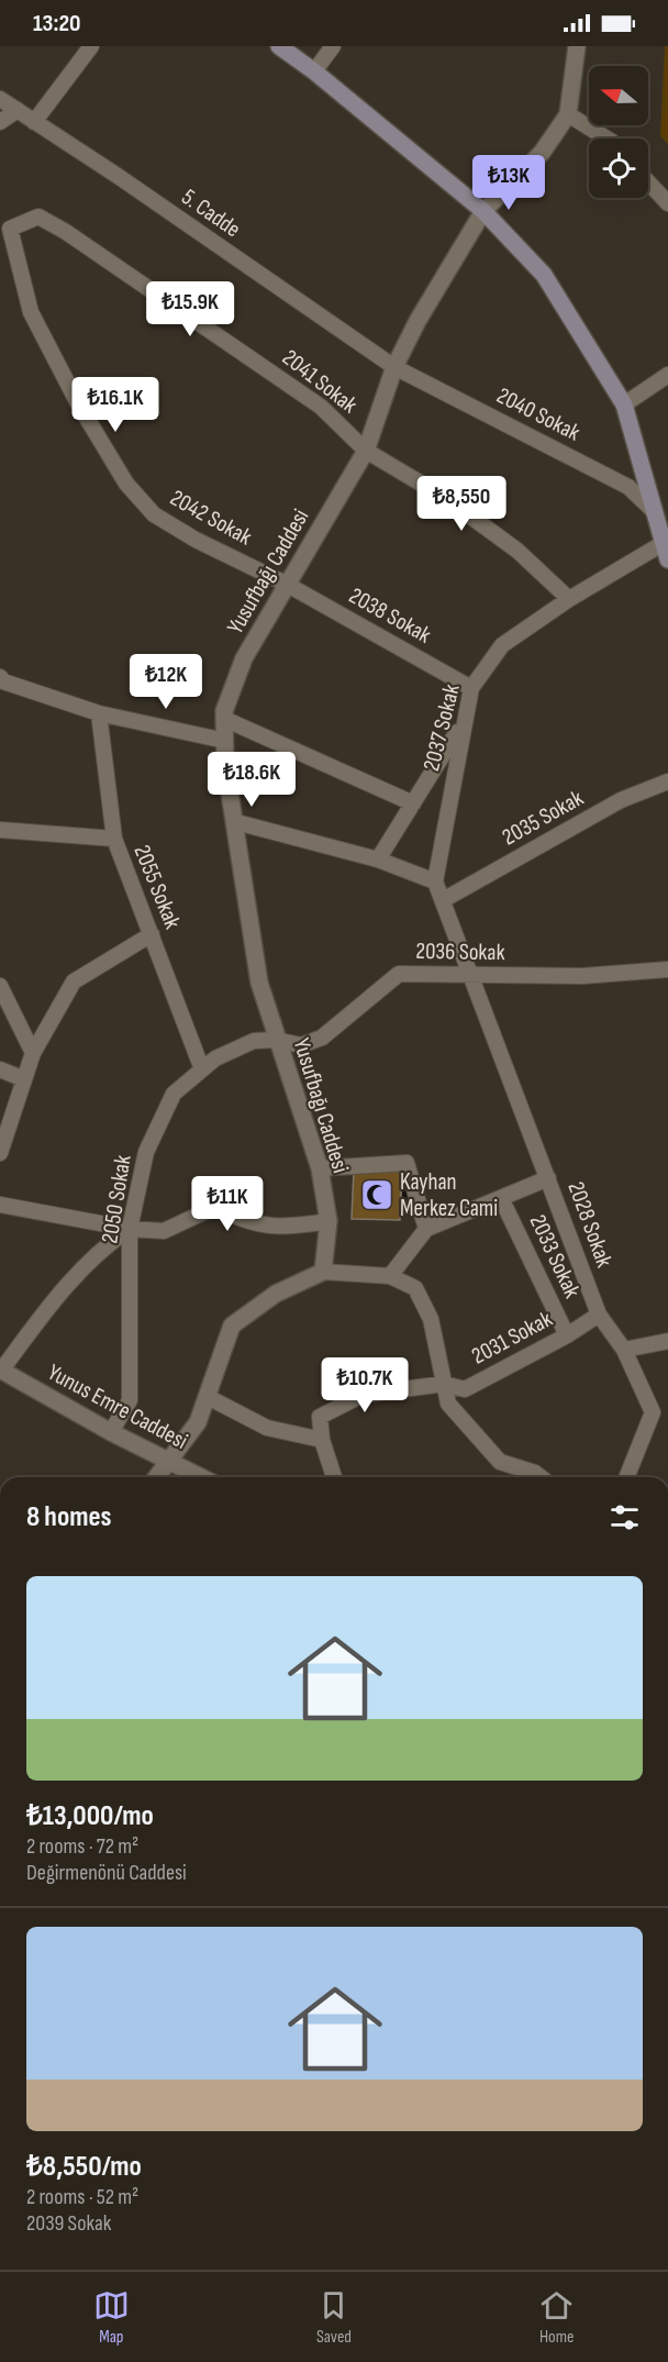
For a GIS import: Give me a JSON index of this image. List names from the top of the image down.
{
  "streets": {
    "street": [
      "5. Cadde",
      "2041 Sokak",
      "2040 Sokak",
      "2042 Sokak",
      "Yusufbağı Caddesi",
      "2038 Sokak",
      "2037 Sokak",
      "2035 Sokak",
      "2055 Sokak",
      "2036 Sokak",
      "2050 Sokak",
      "2028 Sokak",
      "2033 Sokak",
      "2031 Sokak",
      "Yunus Emre Caddesi"
    ]
  },
  "crossings": [
    ["5. Cadde", "2040 Sokak"],
    ["5. Cadde", "Yusufbağı Caddesi"],
    ["2041 Sokak", "2042 Sokak"],
    ["2041 Sokak", "Yusufbağı Caddesi"],
    ["2040 Sokak", "Yusufbağı Caddesi"],
    ["2042 Sokak", "Yusufbağı Caddesi"],
    ["2042 Sokak", "2038 Sokak"],
    ["Yusufbağı Caddesi", "2038 Sokak"],
    ["Yusufbağı Caddesi", "2036 Sokak"],
    ["Yusufbağı Caddesi", "2050 Sokak"],
    ["2038 Sokak", "2037 Sokak"],
    ["2055 Sokak", "2050 Sokak"],
    ["2036 Sokak", "2050 Sokak"],
    ["2036 Sokak", "2028 Sokak"],
    ["2050 Sokak", "Yunus Emre Caddesi"],
    ["2028 Sokak", "2031 Sokak"],
    ["2033 Sokak", "2031 Sokak"]
  ],
  "places": {
    "mosque": ["Kayhan Merkez Cami"]
  },
  "north": "left",
  "page": {
    "status": "13:20",
    "price": [
      "₺13K",
      "₺15.9K",
      "₺16.1K",
      "₺8,550",
      "₺12K",
      "₺18.6K",
      "₺11K",
      "₺10.7K"
    ],
    "heading": "8 homes",
    "list": [
      {
        "name": "₺13,000/mo",
        "note": "2 rooms · 72 m² · Değirmenönü Caddesi"
      },
      {
        "name": "₺8,550/mo",
        "note": "2 rooms · 52 m² · 2039 Sokak"
      }
    ],
    "tabs": ["Map", "Saved", "Home"]
  }
}
